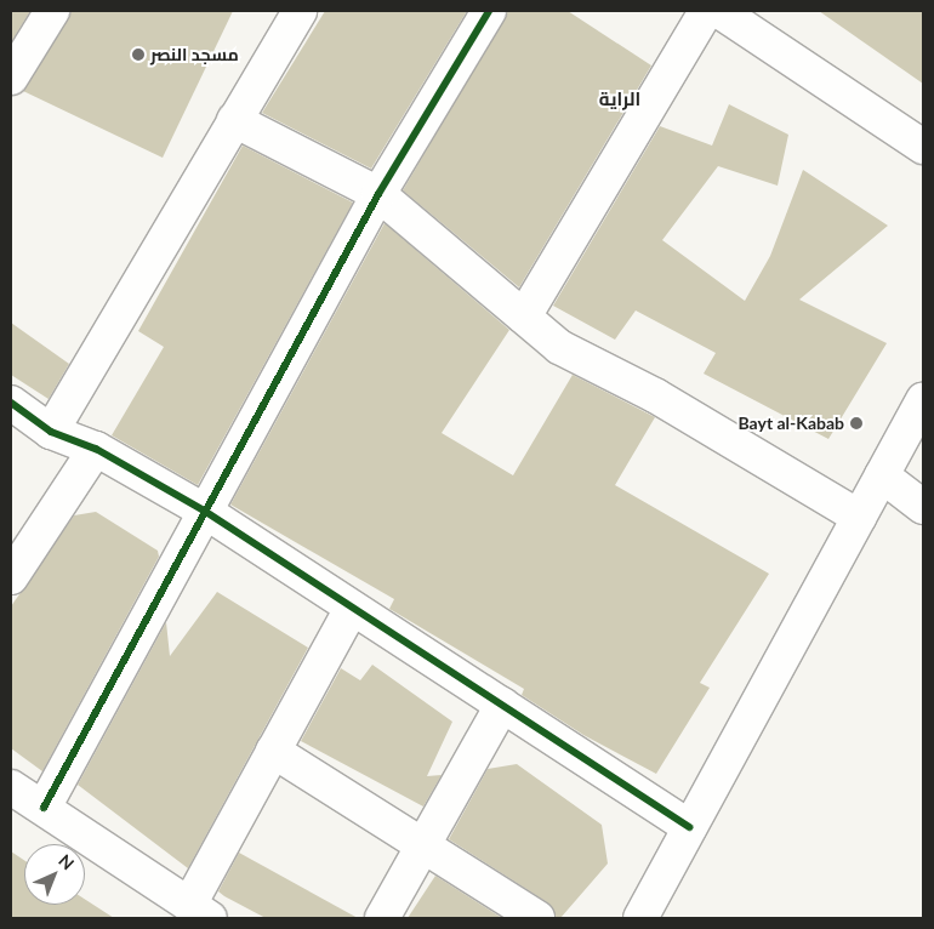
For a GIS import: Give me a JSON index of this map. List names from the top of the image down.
{
  "districts": ["الراية"],
  "places": ["مسجد النصر", "Bayt al-Kabab"],
  "north": "top right"
}
